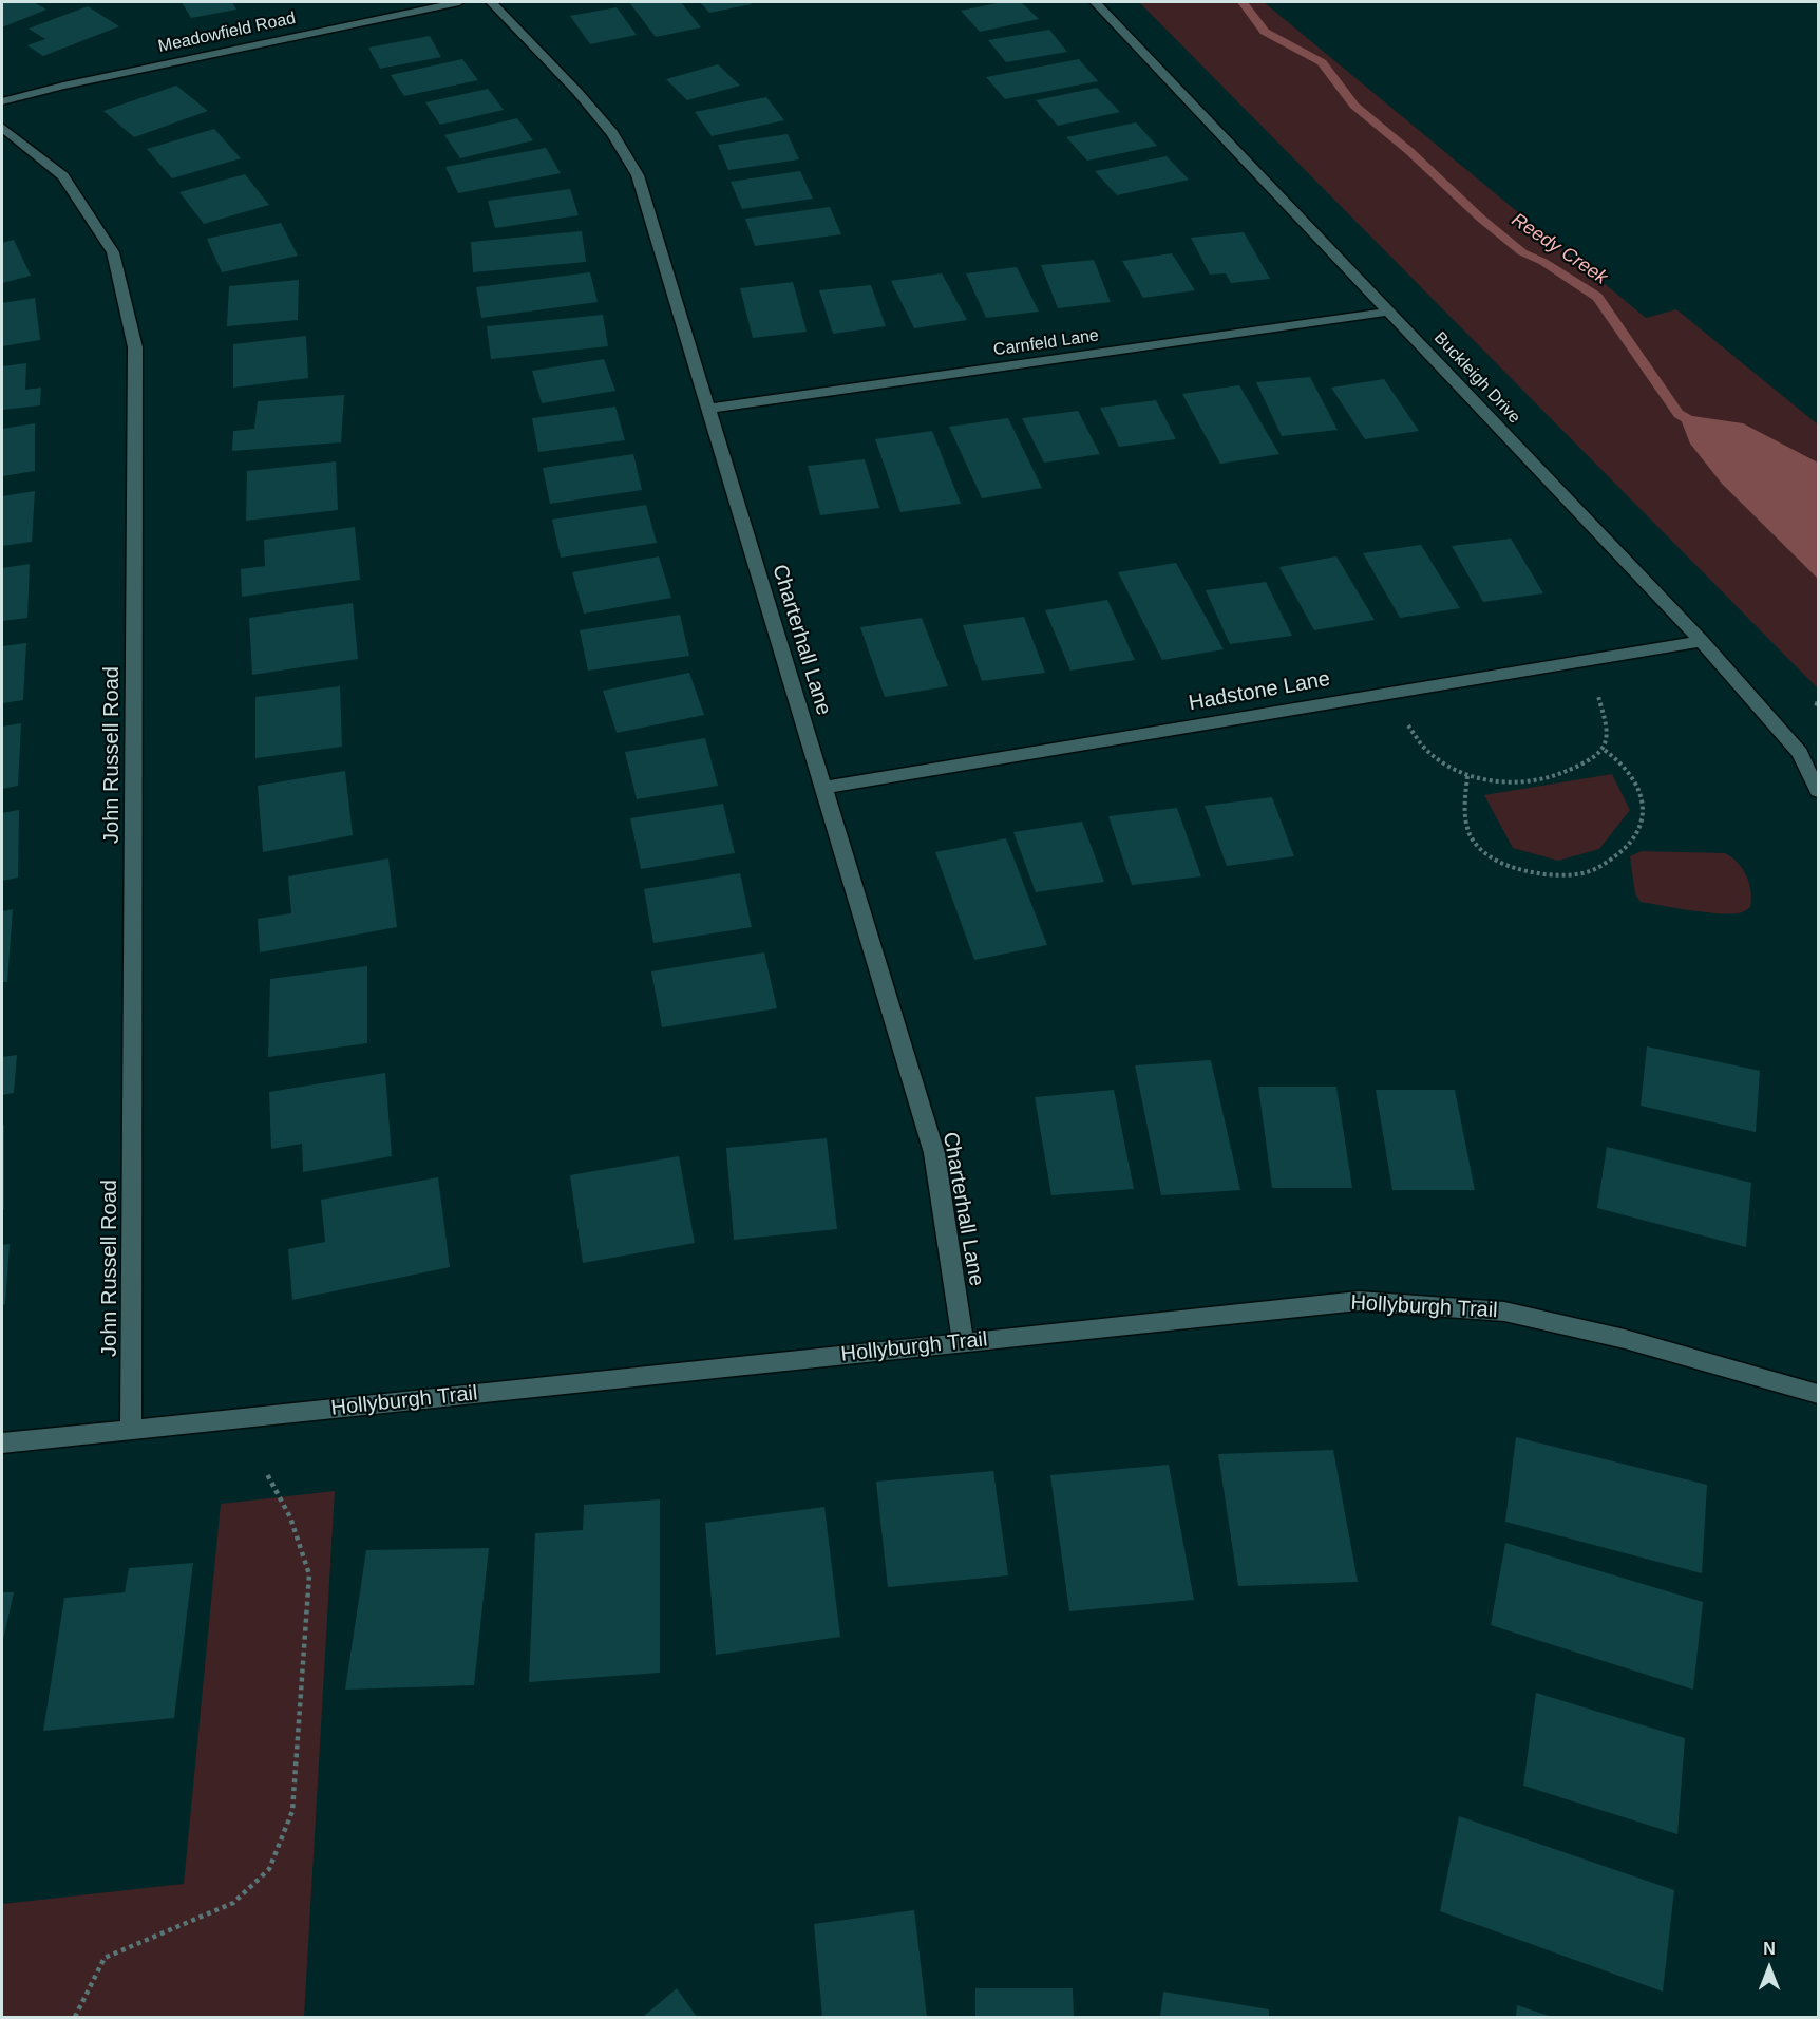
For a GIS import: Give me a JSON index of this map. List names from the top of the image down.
{
  "streets": {
    "street": [
      "Meadowfield Road",
      "Carnfeld Lane",
      "Buckleigh Drive",
      "Charterhall Lane",
      "Hadstone Lane",
      "John Russell Road",
      "Hollyburgh Trail"
    ]
  },
  "crossings": [
    ["Carnfeld Lane", "Buckleigh Drive"],
    ["Carnfeld Lane", "Charterhall Lane"],
    ["Buckleigh Drive", "Hadstone Lane"],
    ["Charterhall Lane", "Hadstone Lane"],
    ["Charterhall Lane", "Hollyburgh Trail"],
    ["John Russell Road", "Hollyburgh Trail"]
  ],
  "water": ["Reedy Creek"],
  "north": "top"
}
